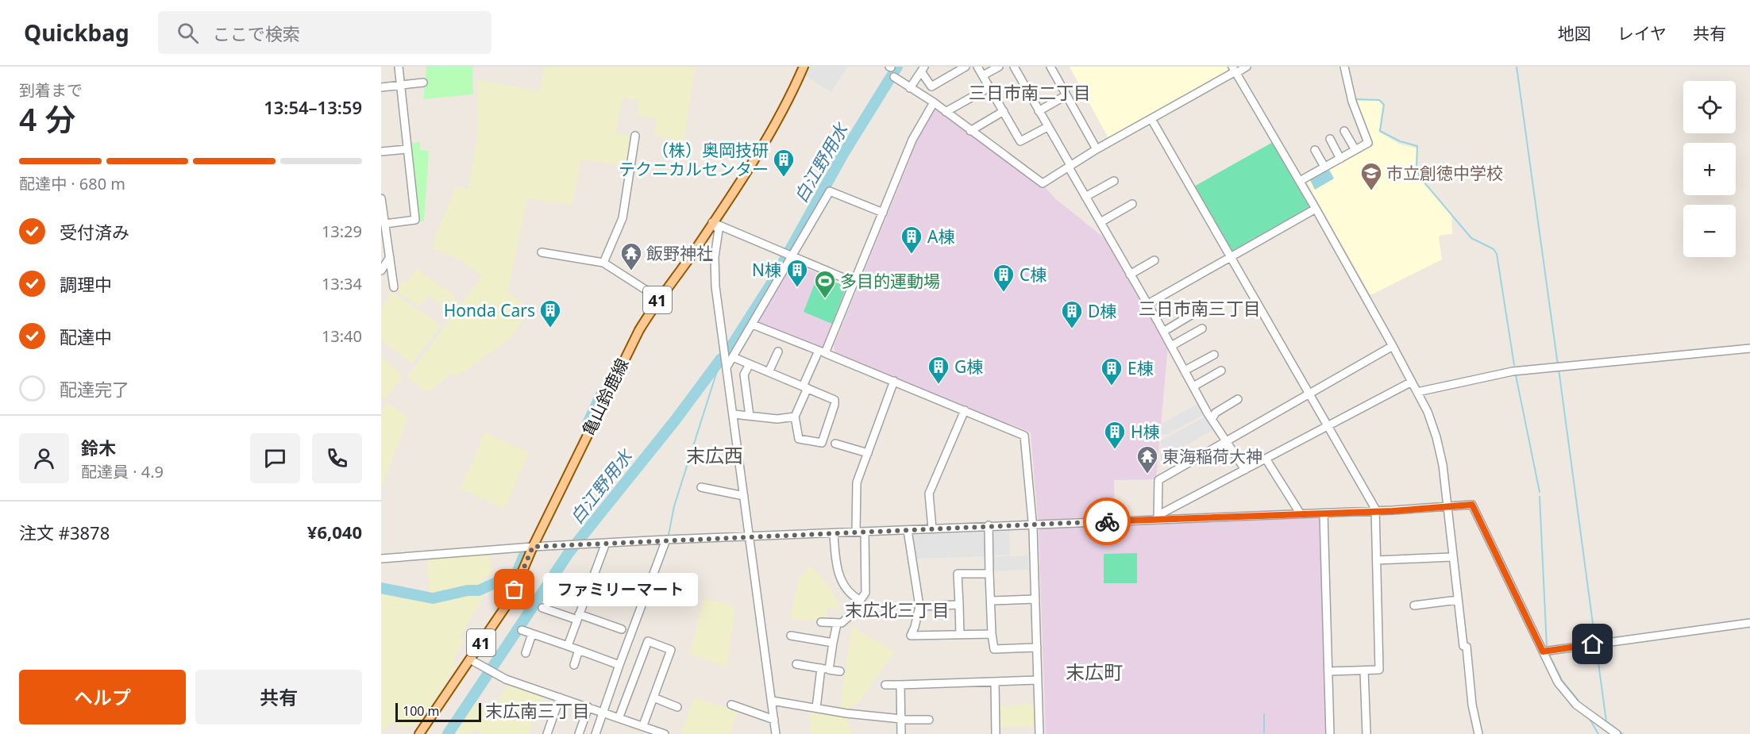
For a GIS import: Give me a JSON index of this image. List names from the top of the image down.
{
  "streets": {
    "main road": ["41", "亀山鈴鹿線"]
  },
  "districts": [
    "三日市南二丁目",
    "三日市南三丁目",
    "末広西",
    "末広北三丁目",
    "末広町",
    "末広南三丁目"
  ],
  "water": ["白江野用水"],
  "places": {
    "building": [
      "（株）奥岡技研 テクニカルセンター",
      "A棟",
      "N棟",
      "C棟",
      "Honda Cars",
      "D棟",
      "G棟",
      "E棟",
      "H棟"
    ],
    "school or university": ["市立創徳中学校"],
    "temple": ["飯野神社", "東海稲荷大神"],
    "sports": ["多目的運動場"],
    "other": ["ファミリーマート"]
  },
  "scale_bar": "100 m",
  "page": {
    "header": "Quickbag",
    "search": "ここで検索",
    "nav": ["地図", "レイヤ", "共有"],
    "heading": ["4 分", "到着まで", "13:54–13:59"],
    "panel": [
      "鈴木",
      "配達員 · 4.9",
      "注文 #3878",
      "¥6,040"
    ],
    "map_buttons": ["+", "−"],
    "bar": "配達中 · 680 m",
    "list": [
      ["受付済み", "13:29"],
      ["調理中", "13:34"],
      ["配達中", "13:40"],
      "配達完了"
    ],
    "bubble": "ファミリーマート",
    "buttons": ["ヘルプ", "共有"],
    "scale": "100 m"
  }
}
